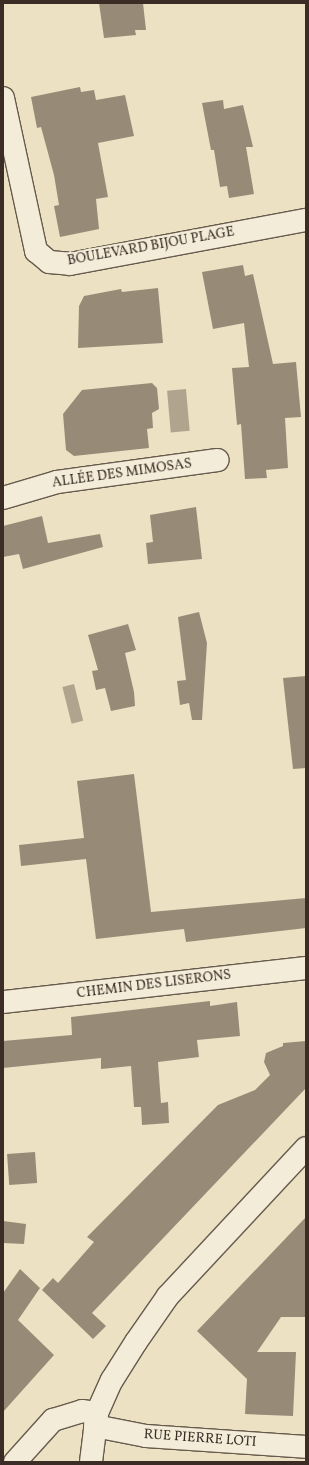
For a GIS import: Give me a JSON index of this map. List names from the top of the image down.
{
  "streets": {
    "street": [
      "BOULEVARD BIJOU PLAGE",
      "ALLÉE DES MIMOSAS",
      "CHEMIN DES LISERONS",
      "RUE PIERRE LOTI"
    ]
  }
}
